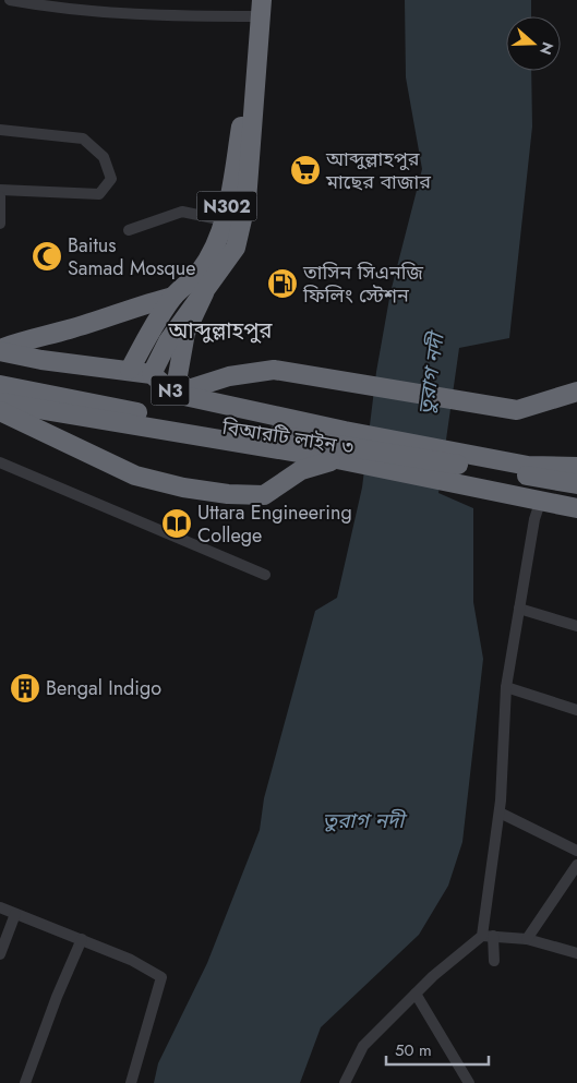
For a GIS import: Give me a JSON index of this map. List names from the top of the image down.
{
  "streets": {
    "highway": ["N302", "N3", "বিআরটি লাইন ৩"]
  },
  "crossings": [
    ["N302", "N3"],
    ["N3", "বিআরটি লাইন ৩"]
  ],
  "districts": ["আব্দুল্লাহপুর"],
  "water": ["তুরাগ নদী"],
  "places": {
    "supermarket": ["আব্দুল্লাহপুর মাছের বাজার"],
    "mosque": ["Baitus Samad Mosque"],
    "fuel station": ["তাসিন সিএনজি ফিলিং স্টেশন"],
    "library": ["Uttara Engineering College"],
    "building": ["Bengal Indigo"]
  },
  "scale_bar": "50 m",
  "north": "right"
}
